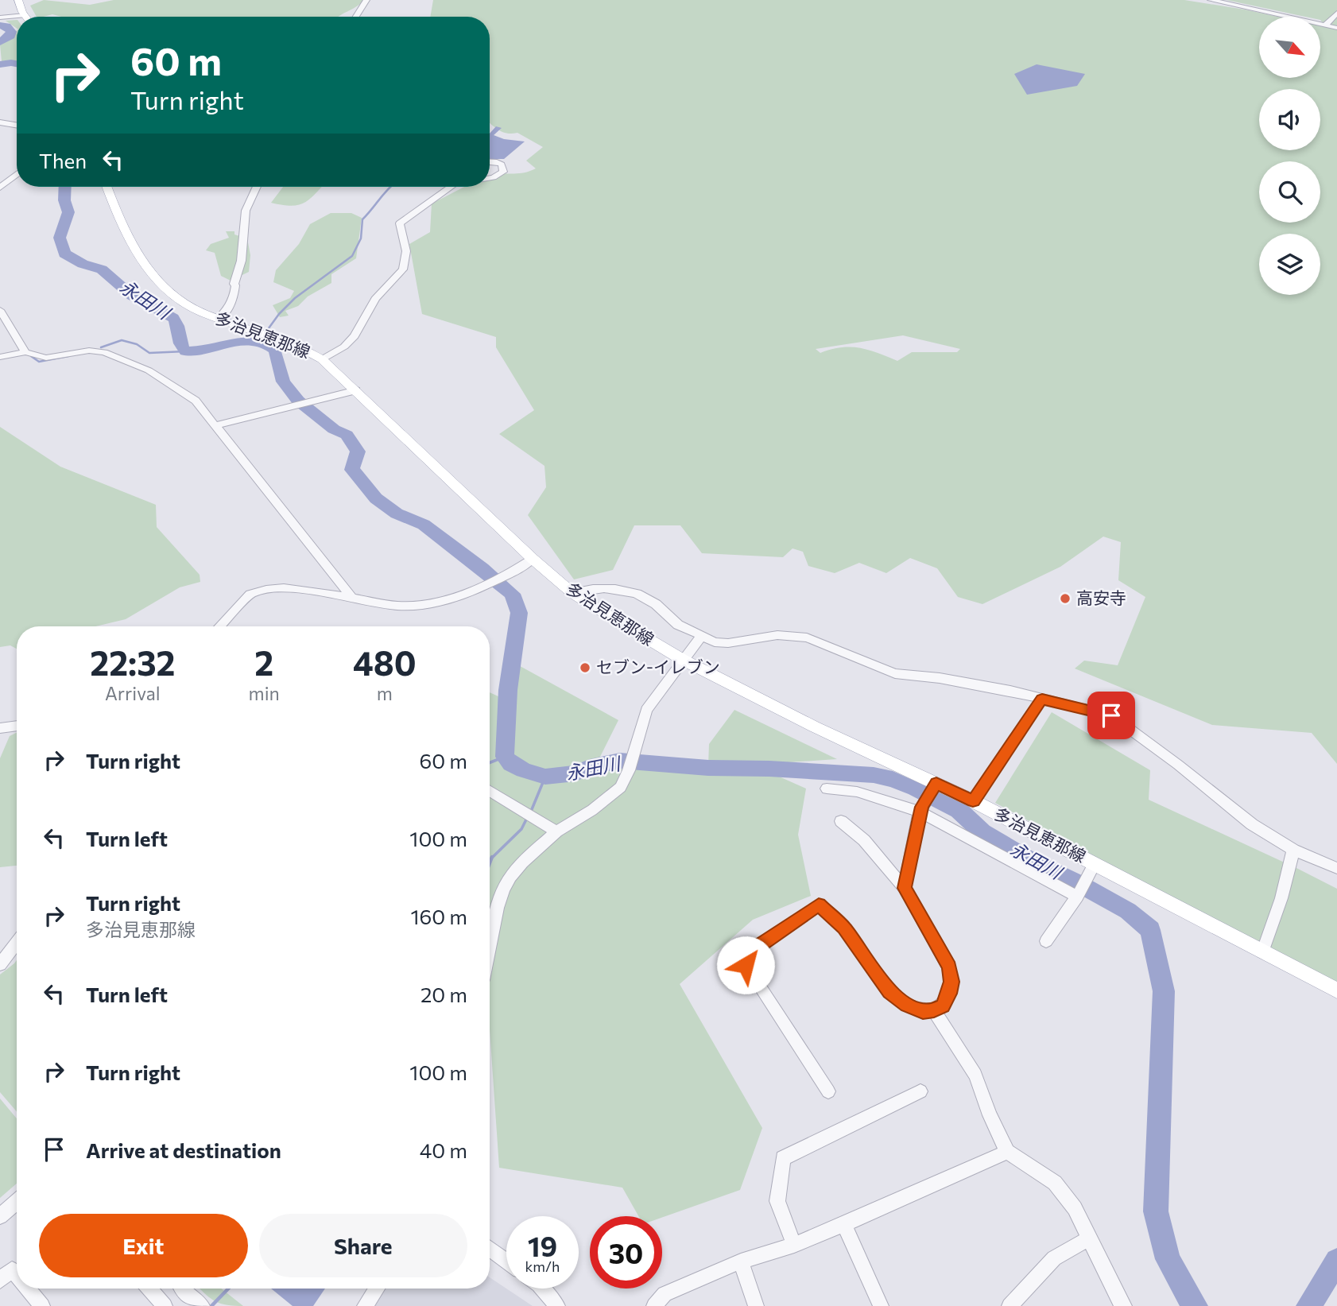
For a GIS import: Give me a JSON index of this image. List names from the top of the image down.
{
  "streets": {
    "main road": ["多治見恵那線"]
  },
  "water": ["永田川"],
  "places": ["高安寺", "セブン-イレブン"],
  "north": "bottom right",
  "page": {
    "turn": ["60 m", "Turn right"],
    "then": "Then",
    "eta": [
      "22:32",
      "Arrival",
      "2",
      "min",
      "480",
      "m"
    ],
    "list": [
      {
        "name": "Turn right",
        "value": "60 m"
      },
      {
        "name": "Turn left",
        "value": "100 m"
      },
      {
        "name": "Turn right",
        "note": "多治見恵那線",
        "value": "160 m"
      },
      {
        "name": "Turn left",
        "value": "20 m"
      },
      {
        "name": "Turn right",
        "value": "100 m"
      },
      {
        "name": "Arrive at destination",
        "value": "40 m"
      }
    ],
    "buttons": ["Exit", "Share"],
    "speed": "19 km/h",
    "limit": "30"
  }
}
